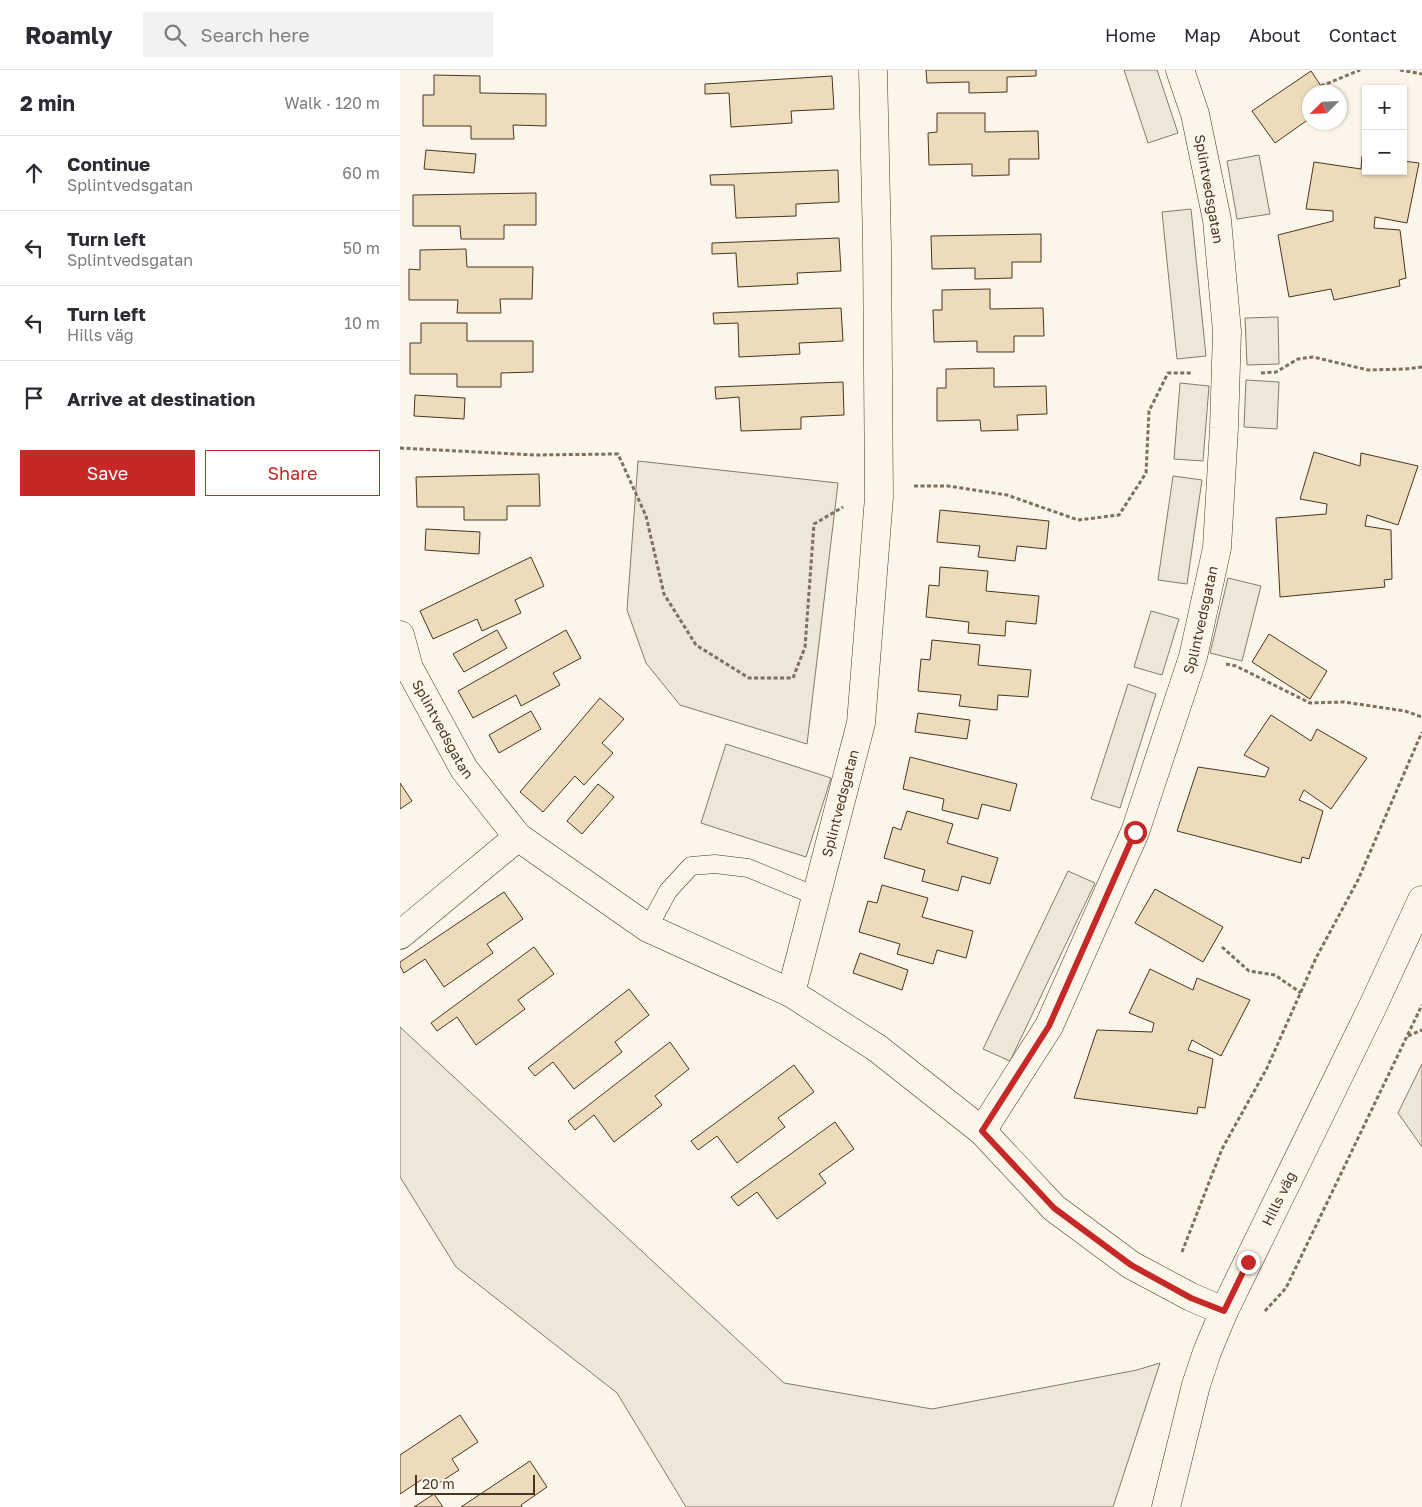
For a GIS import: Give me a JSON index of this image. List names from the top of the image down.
{
  "streets": {
    "street": ["Splintvedsgatan", "Hills väg"]
  },
  "crossings": [
    ["Splintvedsgatan", "Hills väg"]
  ],
  "scale_bar": "20 m",
  "north": "bottom left",
  "page": {
    "header": "Roamly",
    "search": "Search here",
    "nav": [
      "Home",
      "Map",
      "About",
      "Contact"
    ],
    "heading": ["2 min", "Walk · 120 m"],
    "map_buttons": ["+", "−"],
    "list": [
      ["Continue", "Splintvedsgatan", "60 m"],
      ["Turn left", "Splintvedsgatan", "50 m"],
      ["Turn left", "Hills väg", "10 m"],
      "Arrive at destination"
    ],
    "buttons": ["Save", "Share"],
    "scale": "20 m"
  }
}
